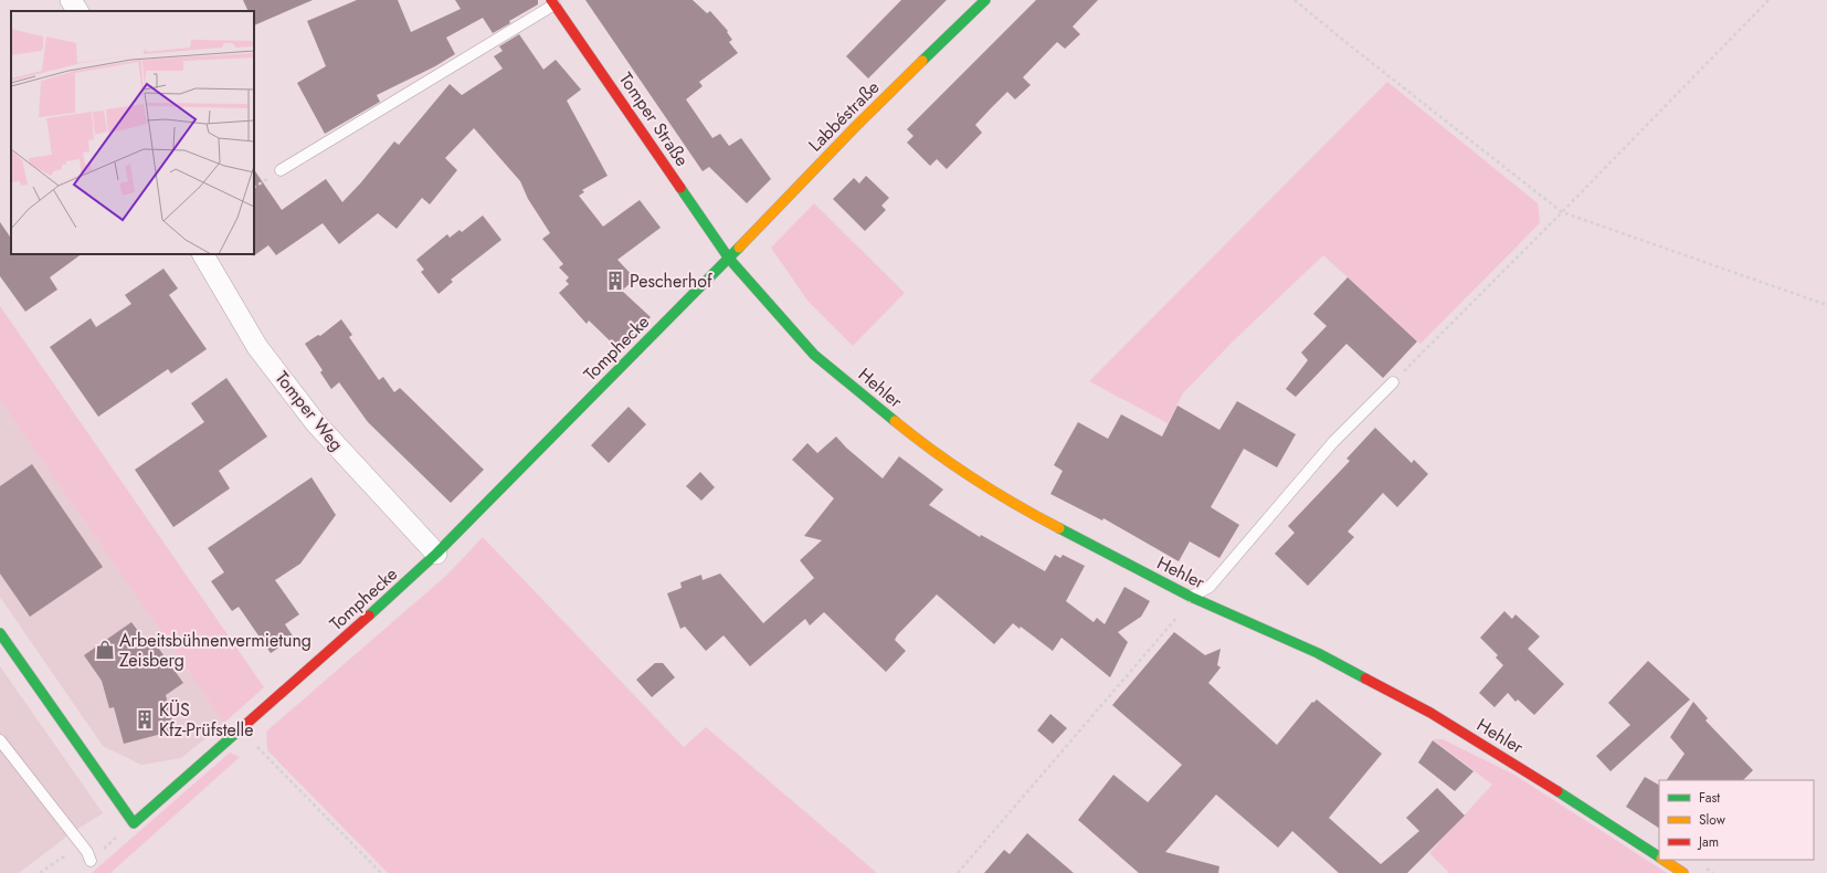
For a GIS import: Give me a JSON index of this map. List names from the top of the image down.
{
  "streets": {
    "main road": [
      "Labbéstraße",
      "Tomper Straße",
      "Tomphecke",
      "Hehler"
    ],
    "street": ["Tomper Weg"]
  },
  "crossings": [
    ["Labbéstraße", "Tomper Straße"],
    ["Labbéstraße", "Tomphecke"],
    ["Labbéstraße", "Hehler"],
    ["Tomper Straße", "Tomphecke"],
    ["Tomper Straße", "Hehler"],
    ["Tomphecke", "Hehler"],
    ["Tomphecke", "Tomper Weg"]
  ],
  "places": {
    "building": ["Pescherhof", "KÜS Kfz-Prüfstelle"],
    "shop": ["Arbeitsbühnenvermietung Zeisberg"]
  },
  "legend": ["Fast", "Slow", "Jam"]
}
